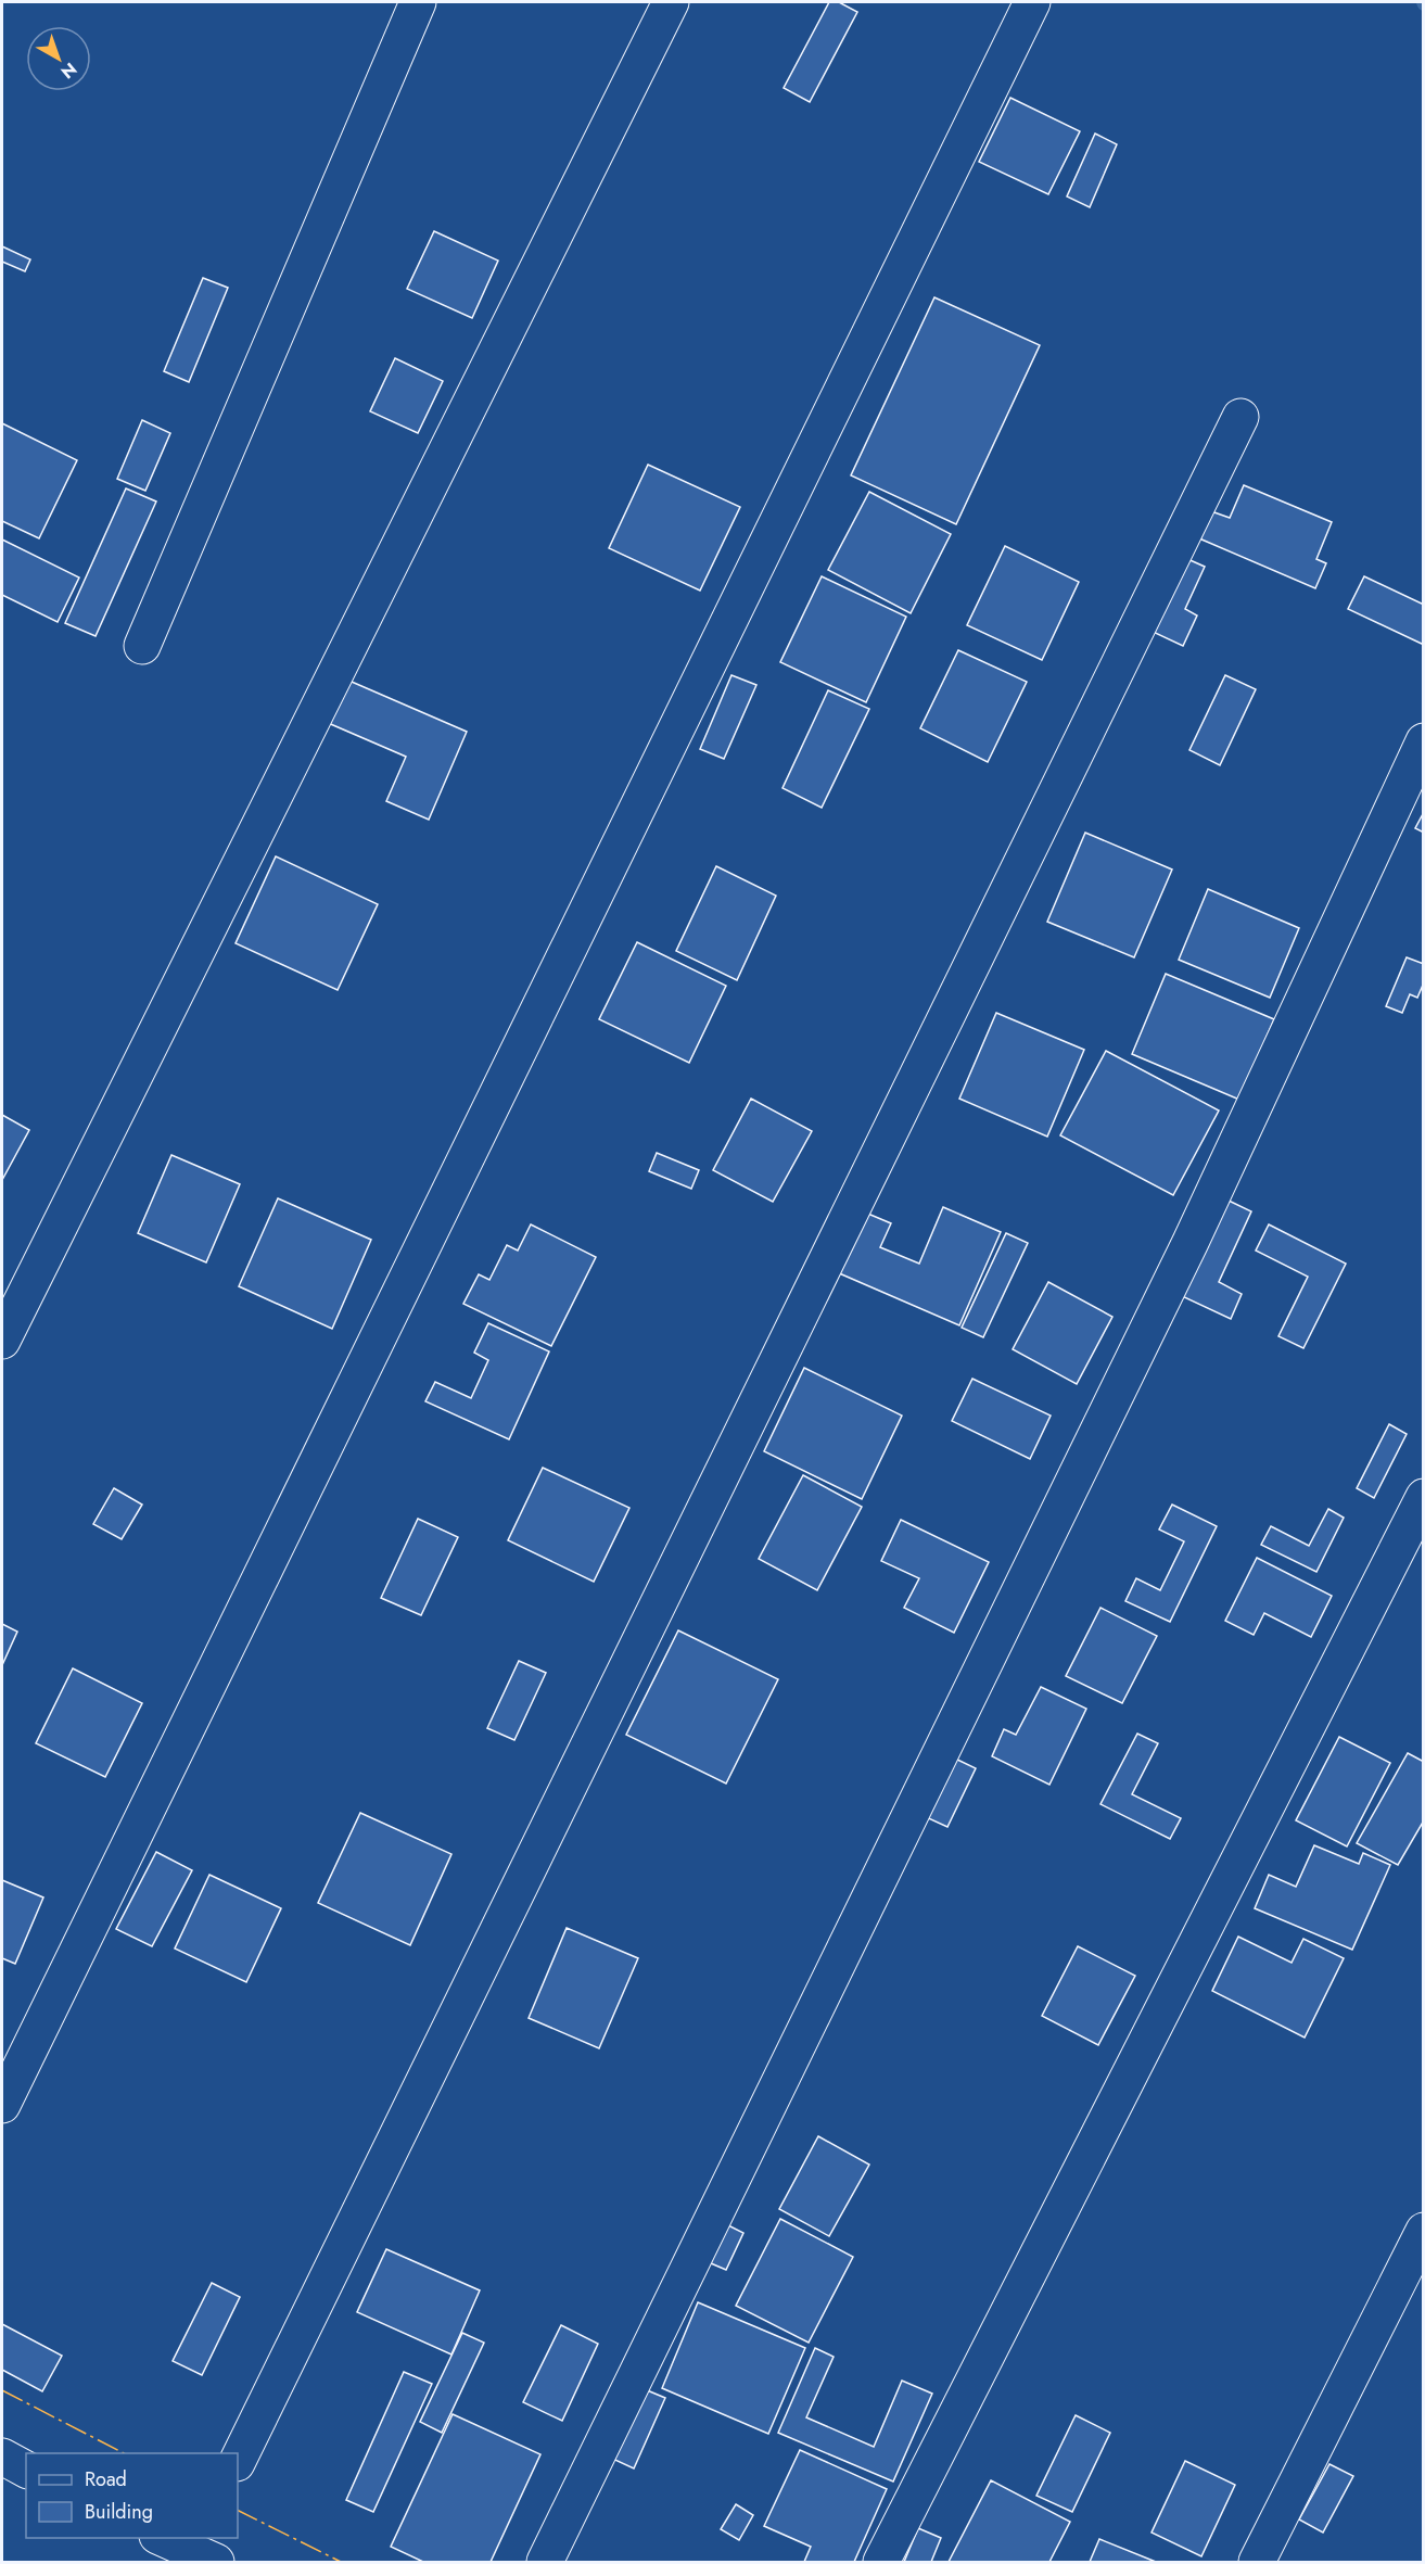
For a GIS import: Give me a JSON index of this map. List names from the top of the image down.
{
  "legend": ["Road", "Building"],
  "north": "bottom right"
}
